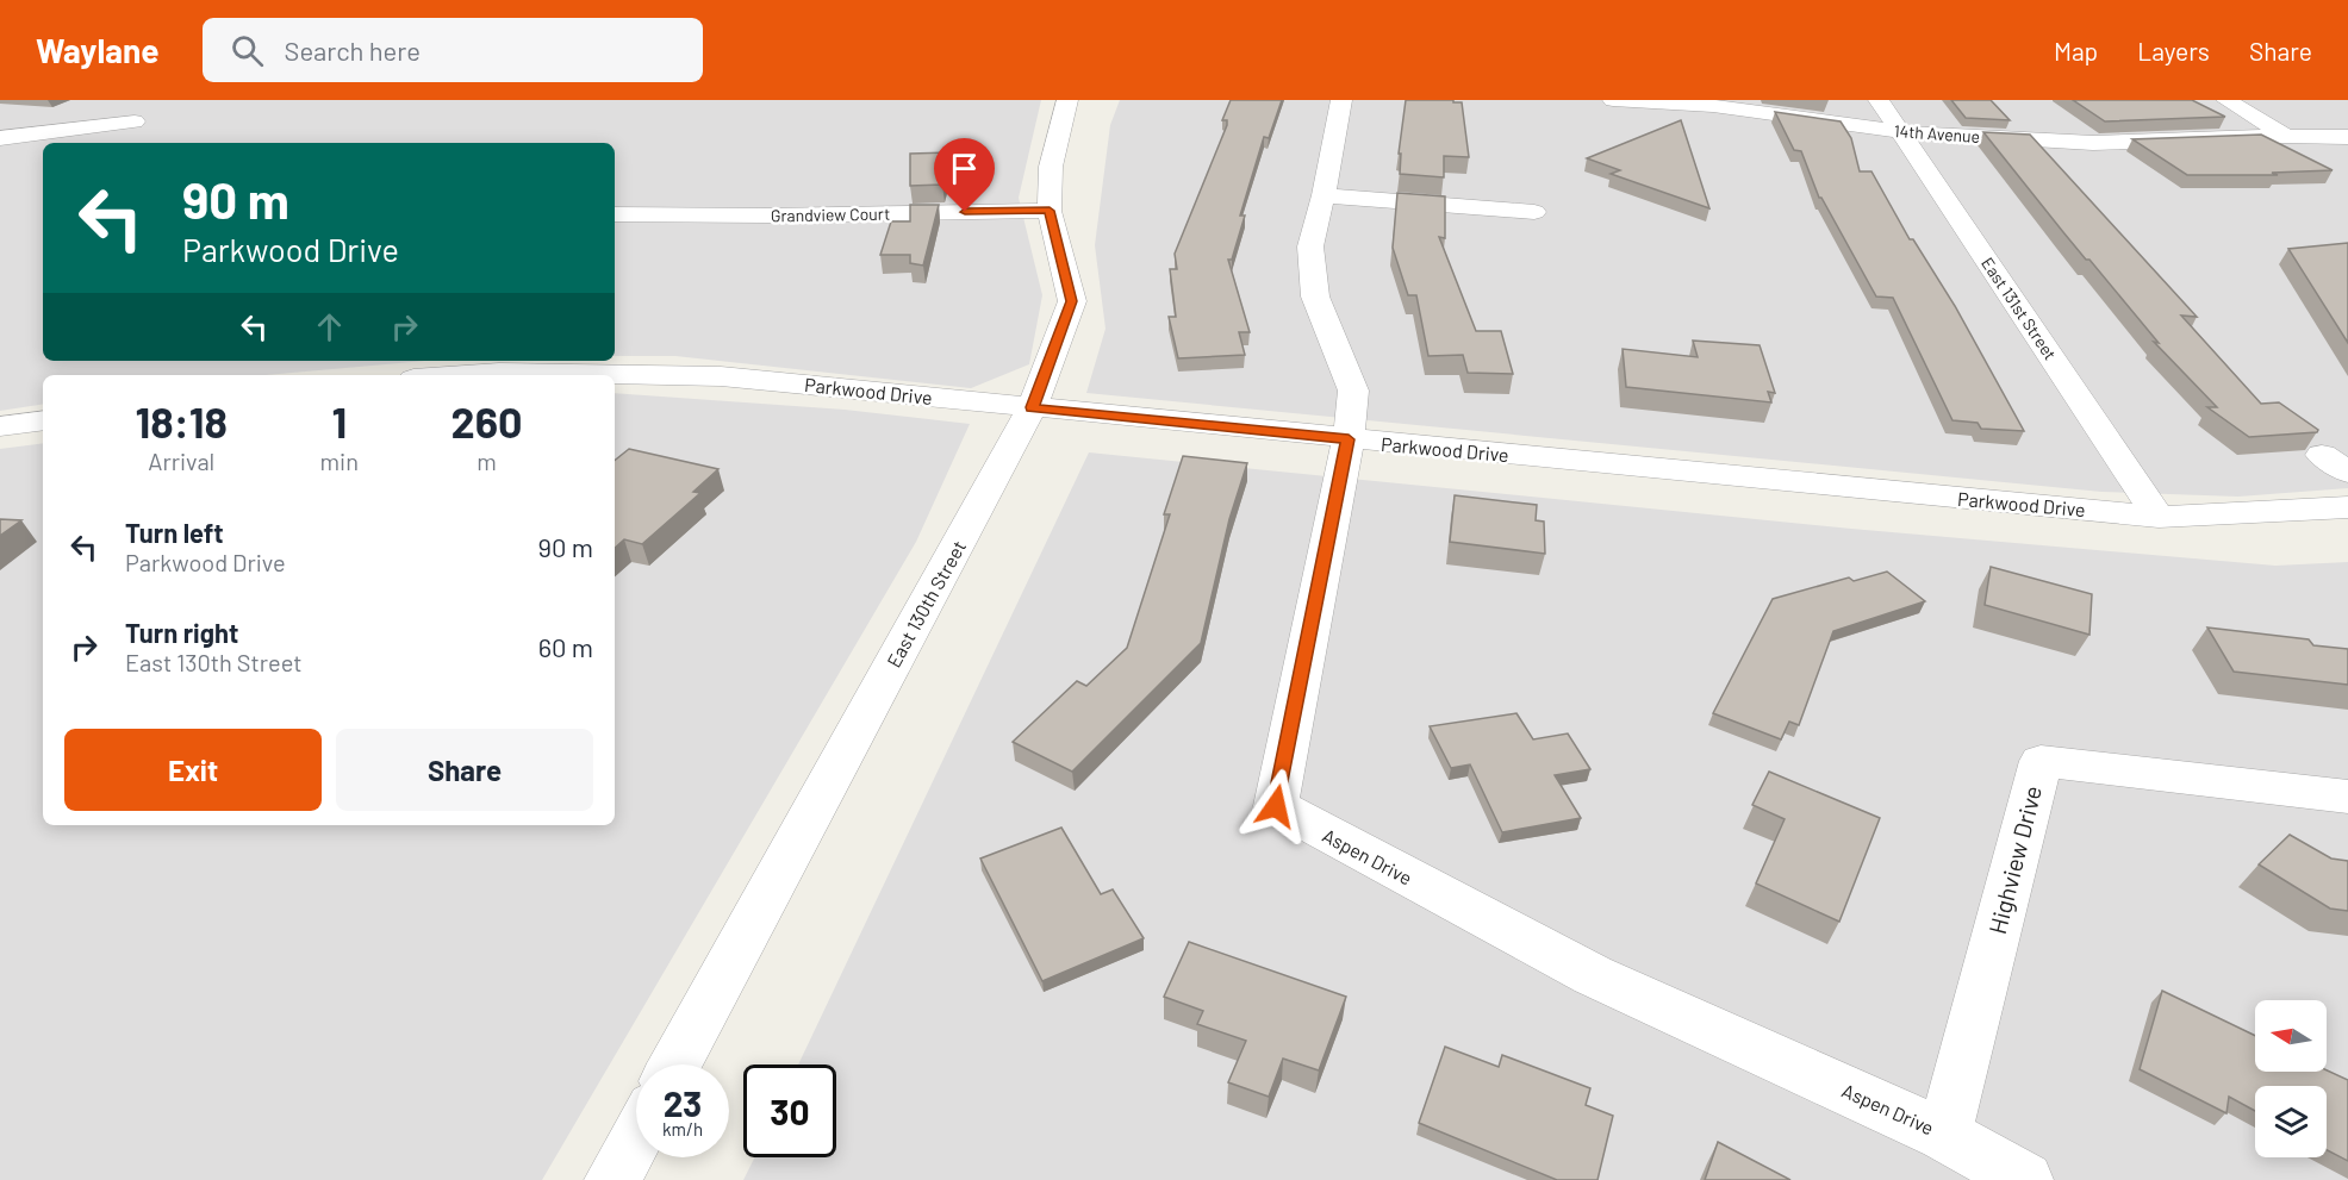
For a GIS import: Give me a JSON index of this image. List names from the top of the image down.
{
  "streets": {
    "street": [
      "14th Avenue",
      "Grandview Court",
      "East 131st Street",
      "Parkwood Drive",
      "East 130th Street",
      "Aspen Drive",
      "Highview Drive"
    ]
  },
  "crossings": [
    ["14th Avenue", "East 131st Street"],
    ["Grandview Court", "East 130th Street"],
    ["East 131st Street", "Parkwood Drive"],
    ["Parkwood Drive", "East 130th Street"],
    ["Parkwood Drive", "Aspen Drive"],
    ["Aspen Drive", "Highview Drive"]
  ],
  "north": "left",
  "page": {
    "header": "Waylane",
    "search": "Search here",
    "nav": ["Map", "Layers", "Share"],
    "turn": ["90 m", "Parkwood Drive"],
    "eta": [
      "18:18",
      "Arrival",
      "1",
      "min",
      "260",
      "m"
    ],
    "list": [
      {
        "name": "Turn left",
        "note": "Parkwood Drive",
        "value": "90 m"
      },
      {
        "name": "Turn right",
        "note": "East 130th Street",
        "value": "60 m"
      }
    ],
    "buttons": ["Exit", "Share"],
    "speed": "23 km/h",
    "limit": "30"
  }
}
